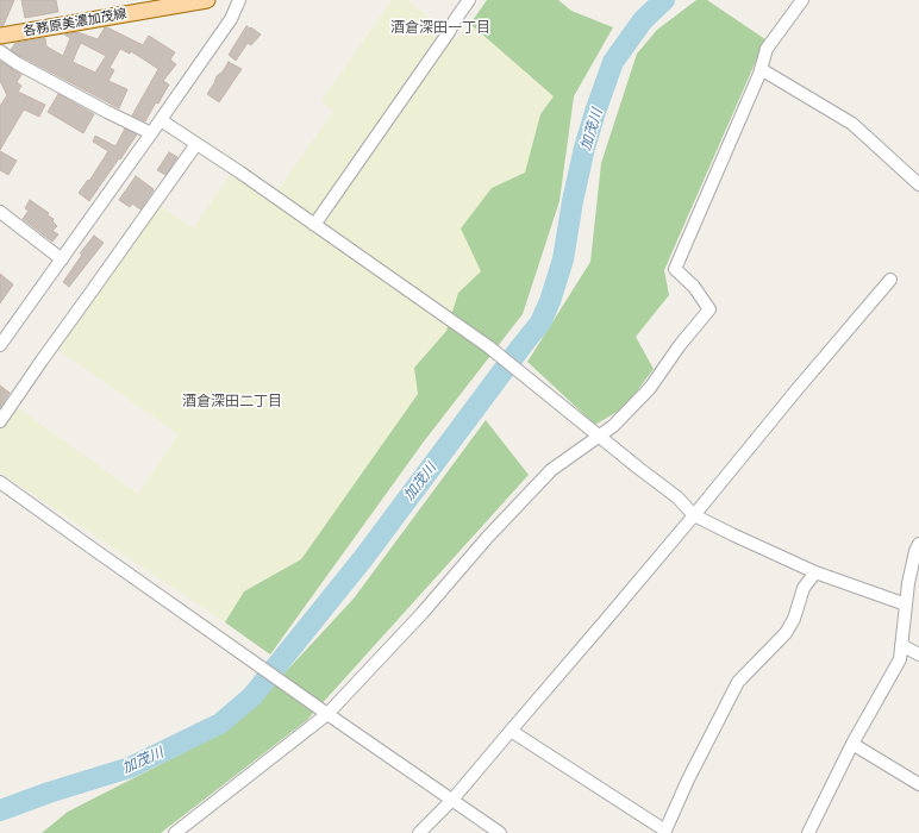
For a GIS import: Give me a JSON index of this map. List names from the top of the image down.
{
  "streets": {
    "main road": ["各務原美濃加茂線"]
  },
  "districts": ["酒倉深田一丁目", "酒倉深田二丁目"],
  "water": ["加茂川"]
}
